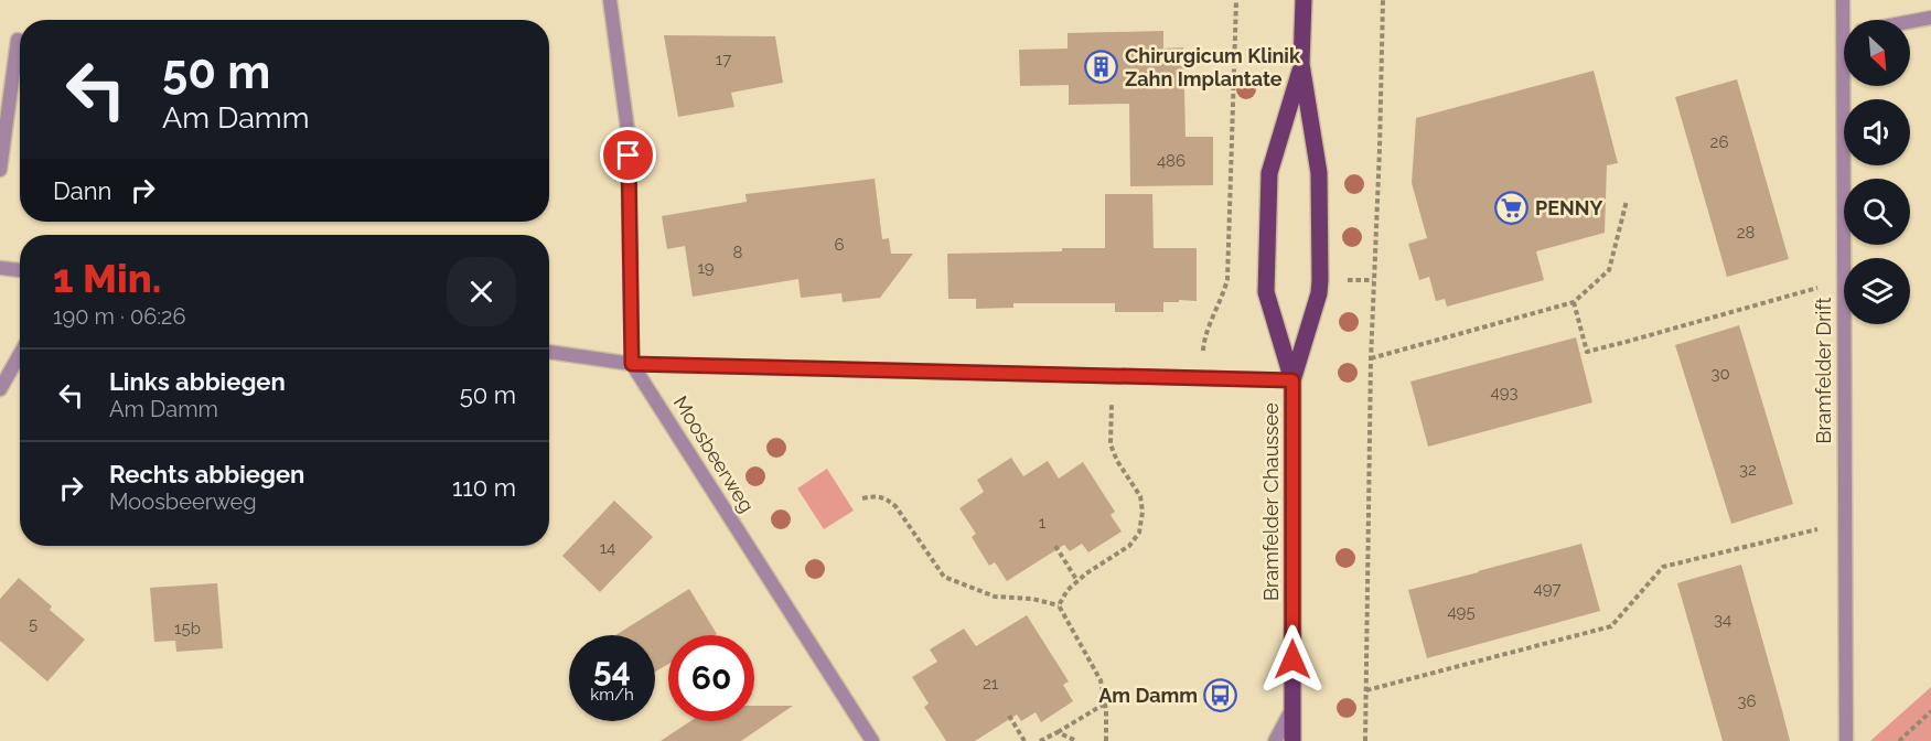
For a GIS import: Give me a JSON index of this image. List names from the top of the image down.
{
  "streets": {
    "main road": ["Bramfelder Chaussee"],
    "street": ["Bramfelder Drift", "Moosbeerweg"]
  },
  "places": {
    "building": ["Chirurgicum Klinik Zahn Implantate"],
    "supermarket": ["PENNY"],
    "bus stop": ["Am Damm"]
  },
  "house_numbers": [
    "17",
    "26",
    "486",
    "28",
    "6",
    "8",
    "19",
    "30",
    "493",
    "32",
    "1",
    "14",
    "497",
    "495",
    "34",
    "5",
    "15b",
    "21",
    "36"
  ],
  "north": "bottom right",
  "page": {
    "turn": ["50 m", "Am Damm"],
    "then": "Dann",
    "heading": ["1 Min.", "190 m · 06:26"],
    "list": [
      {
        "name": "Links abbiegen",
        "note": "Am Damm",
        "value": "50 m"
      },
      {
        "name": "Rechts abbiegen",
        "note": "Moosbeerweg",
        "value": "110 m"
      }
    ],
    "speed": "54 km/h",
    "limit": "60"
  }
}
